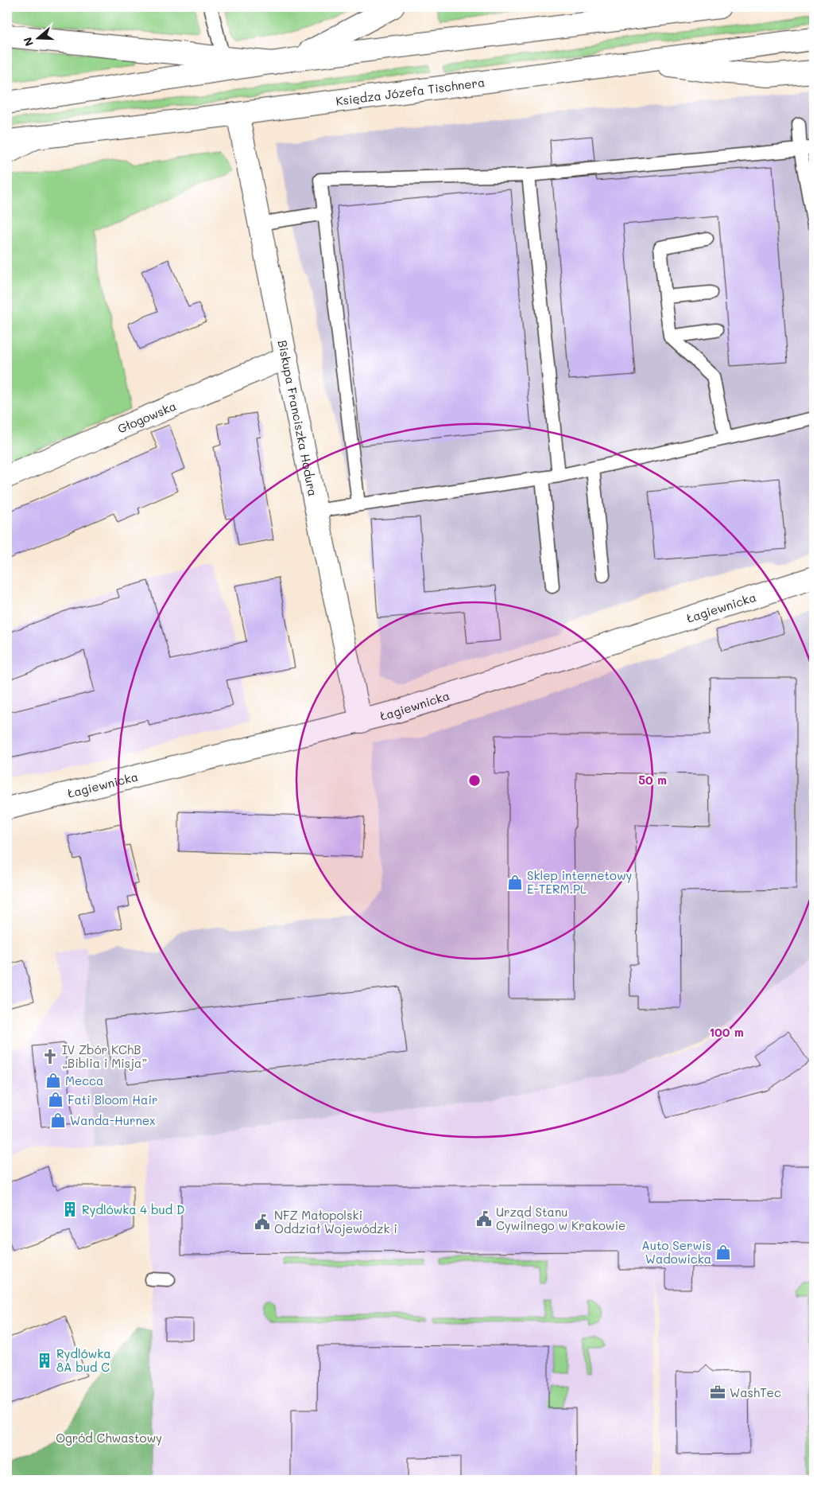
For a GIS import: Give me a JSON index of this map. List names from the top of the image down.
{
  "streets": {
    "main road": [
      "Księdza Józefa Tischnera",
      "Głogowska",
      "Biskupa Franciszka Hodura",
      "Łagiewnicka"
    ]
  },
  "crossings": [
    ["Księdza Józefa Tischnera", "Biskupa Franciszka Hodura"],
    ["Głogowska", "Biskupa Franciszka Hodura"],
    ["Biskupa Franciszka Hodura", "Łagiewnicka"]
  ],
  "parks": ["Ogród Chwastowy"],
  "places": {
    "shop": [
      "Sklep internetowy E-TERM.PL",
      "Mecca",
      "Fati Bloom Hair",
      "Wanda-Hurnex",
      "Auto Serwis Wadowicka"
    ],
    "church": ["IV Zbór KChB „Biblia i Misja”"],
    "building": ["Rydlówka 4 bud D", "Rydlówka 8A bud C"],
    "public building": ["Urząd Stanu Cywilnego w Krakowie", "NFZ Małopolski Oddział Wojewódzk i"],
    "office": ["WashTec"]
  },
  "north": "left",
  "rings": ["50 m", "100 m"]
}
